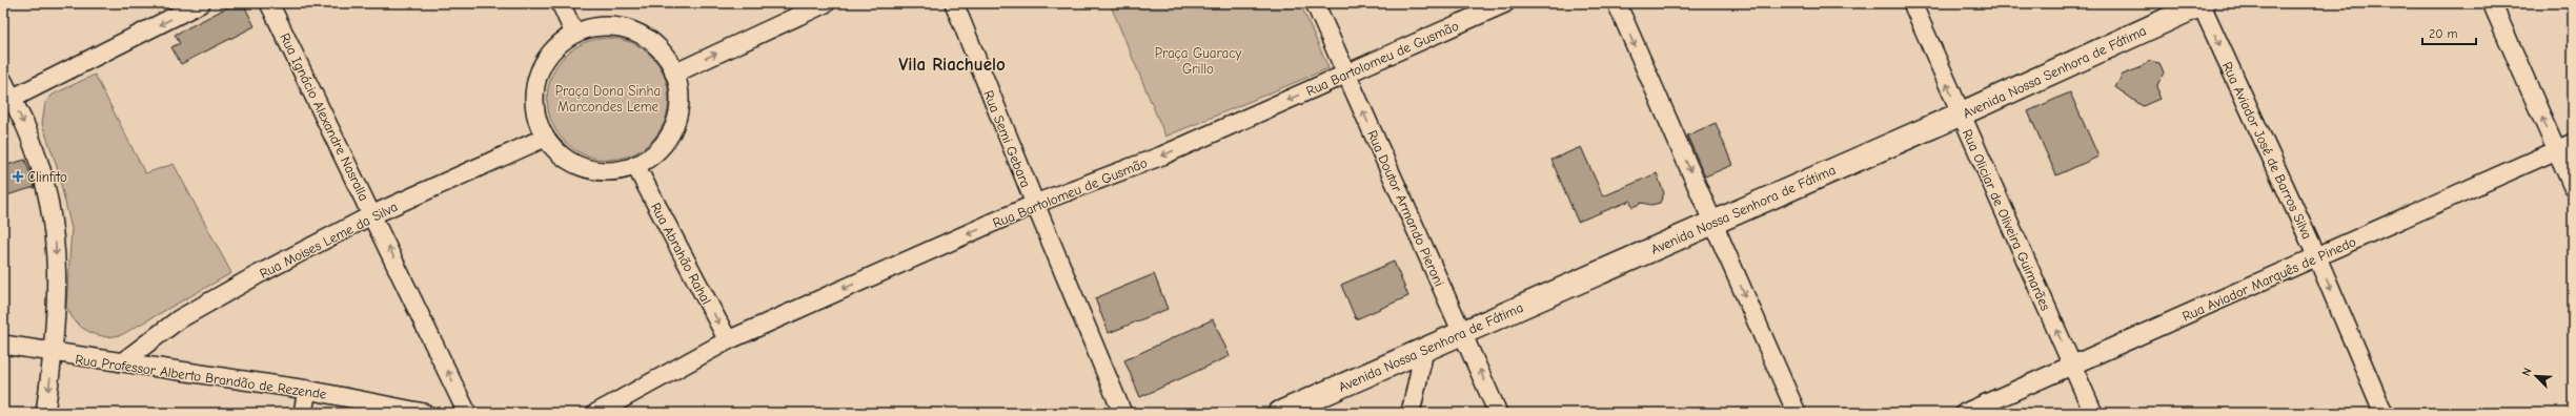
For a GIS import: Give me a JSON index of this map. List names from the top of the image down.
{
  "streets": {
    "street": [
      "Rua Bartolomeu de Gusmão",
      "Avenida Nossa Senhora de Fátima",
      "Rua Ignácio Alexandre Nasralla",
      "Rua Semi Gebara",
      "Rua Aviador José de Barros Silva",
      "Rua Doutor Armando Pieroni",
      "Rua Oliciar de Oliveira Guimarães",
      "Rua Moises Leme da Silva",
      "Rua Abrahão Rahal",
      "Rua Aviador Marquês de Pinedo",
      "Rua Professor Alberto Brandão de Rezende"
    ]
  },
  "crossings": [
    ["Rua Bartolomeu de Gusmão", "Rua Semi Gebara"],
    ["Rua Bartolomeu de Gusmão", "Rua Doutor Armando Pieroni"],
    ["Rua Bartolomeu de Gusmão", "Rua Abrahão Rahal"],
    ["Avenida Nossa Senhora de Fátima", "Rua Aviador José de Barros Silva"],
    ["Avenida Nossa Senhora de Fátima", "Rua Doutor Armando Pieroni"],
    ["Avenida Nossa Senhora de Fátima", "Rua Oliciar de Oliveira Guimarães"],
    ["Rua Ignácio Alexandre Nasralla", "Rua Moises Leme da Silva"],
    ["Rua Aviador José de Barros Silva", "Rua Aviador Marquês de Pinedo"],
    ["Rua Oliciar de Oliveira Guimarães", "Rua Aviador Marquês de Pinedo"],
    ["Rua Moises Leme da Silva", "Rua Abrahão Rahal"],
    ["Rua Moises Leme da Silva", "Rua Professor Alberto Brandão de Rezende"]
  ],
  "one_way": [
    "Rua Bartolomeu de Gusmão",
    "Rua Ignácio Alexandre Nasralla",
    "Rua Aviador José de Barros Silva",
    "Rua Doutor Armando Pieroni",
    "Rua Oliciar de Oliveira Guimarães",
    "Rua Abrahão Rahal"
  ],
  "districts": ["Vila Riachuelo"],
  "parks": ["Praça Guaracy Grillo", "Praça Dona Sinha Marcondes Leme"],
  "places": {
    "health": ["Clinfito"]
  },
  "scale_bar": "20 m",
  "north": "top left"
}
